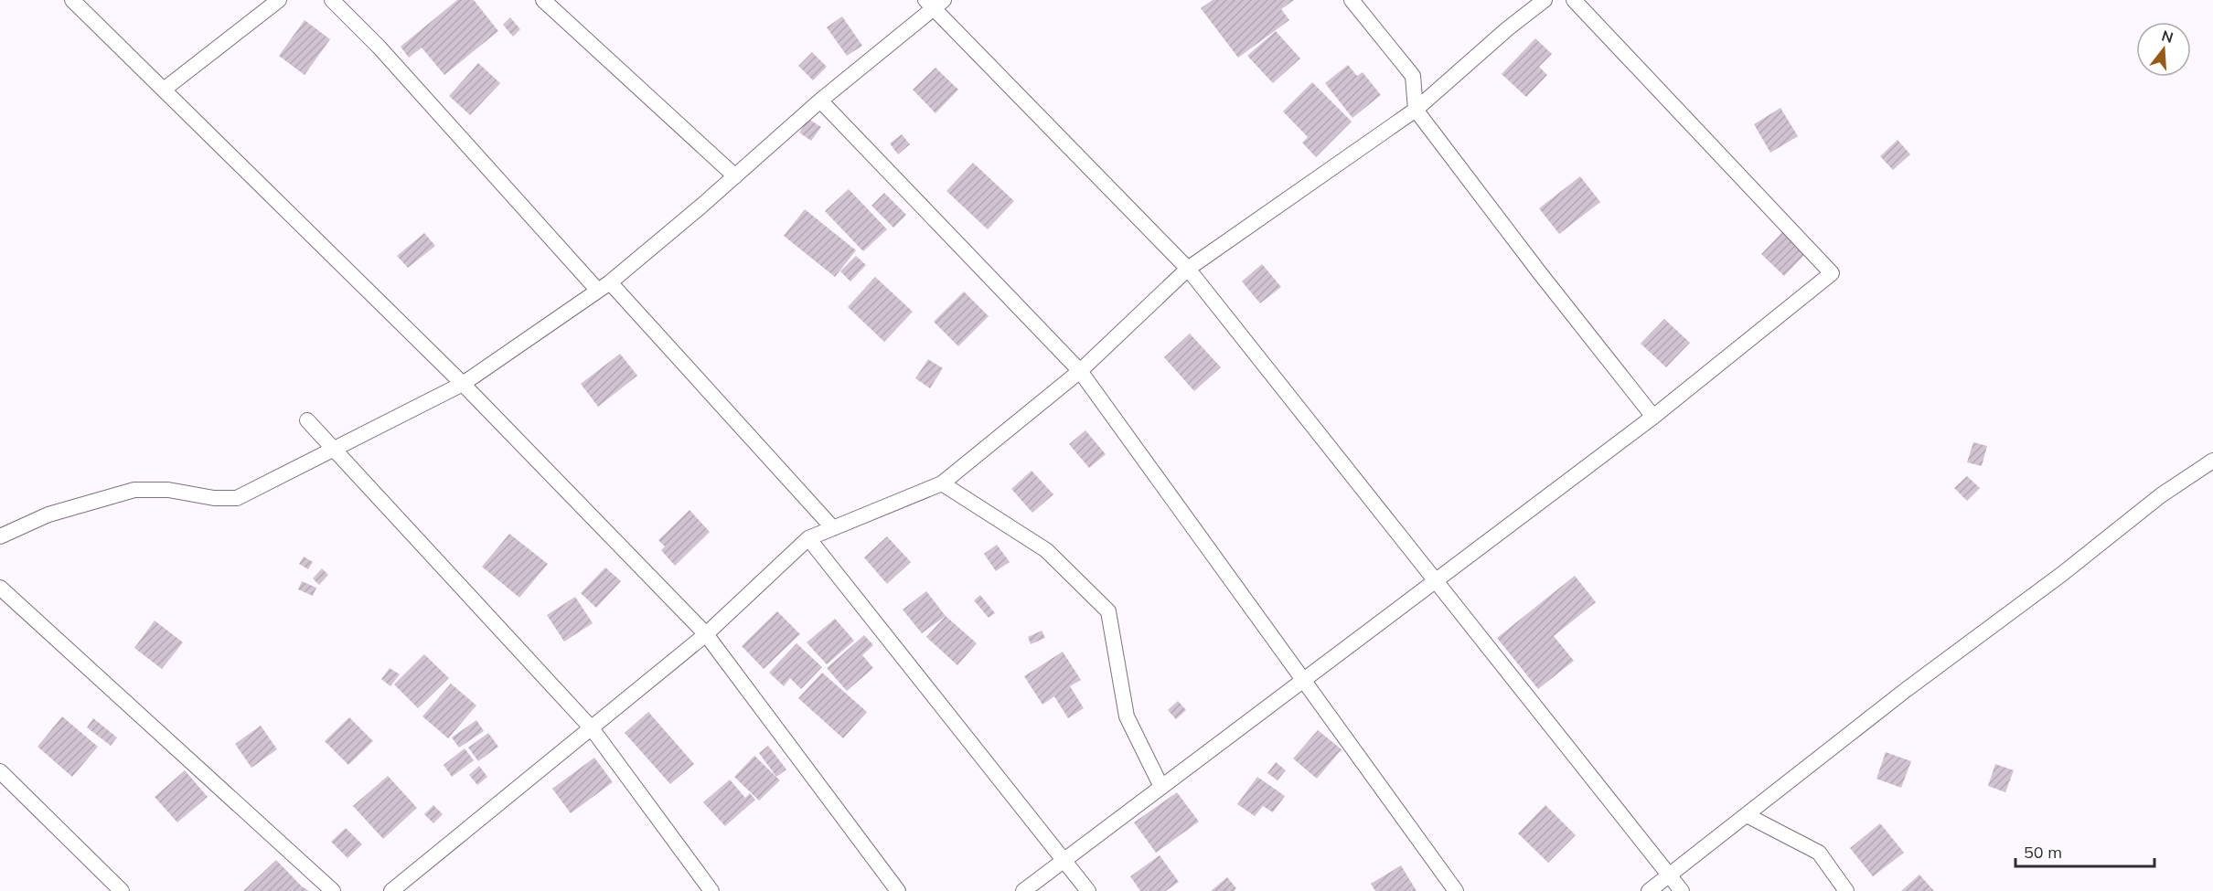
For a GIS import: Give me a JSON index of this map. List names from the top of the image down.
{
  "scale_bar": "50 m",
  "north": "top"
}
